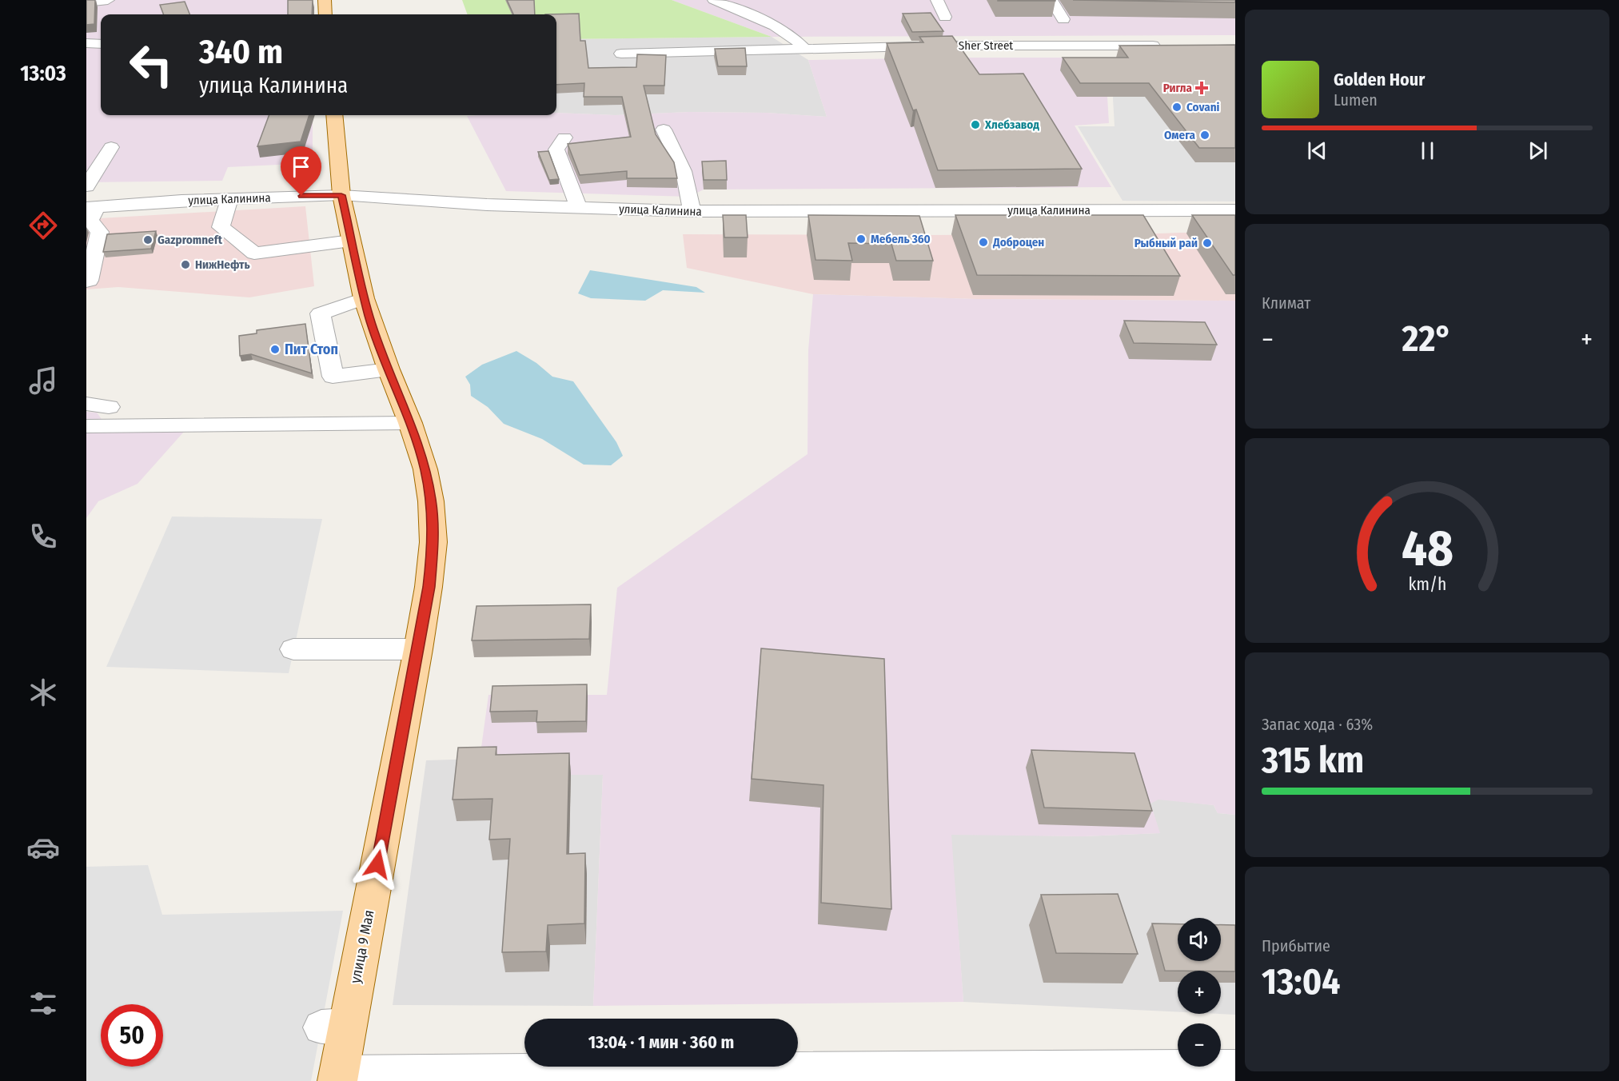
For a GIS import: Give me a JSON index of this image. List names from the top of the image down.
{
  "streets": {
    "main road": ["улица 9 Мая"],
    "street": ["Sher Street", "улица Калинина"]
  },
  "crossings": [
    ["улица Калинина", "улица 9 Мая"]
  ],
  "places": {
    "health": ["Ригла"],
    "other": [
      "Covani",
      "Хлебзавод",
      "Омега",
      "Мебель 360",
      "Gazpromneft",
      "Доброцен",
      "Рыбный рай",
      "НижНефть",
      "Пит Стоп"
    ]
  },
  "page": {
    "tabs": "13:03",
    "turn": ["340 m", "улица Калинина"],
    "song": ["Golden Hour", "Lumen"],
    "tile": [
      "Климат",
      ["Запас хода · 63%", "315 km"],
      ["Прибытие", "13:04"]
    ],
    "heat": ["−", "22°", "+"],
    "map_buttons": ["+", "−"],
    "limit": "50",
    "trip": "13:04 · 1 мин · 360 m",
    "gauge": ["48", "km/h"]
  }
}
